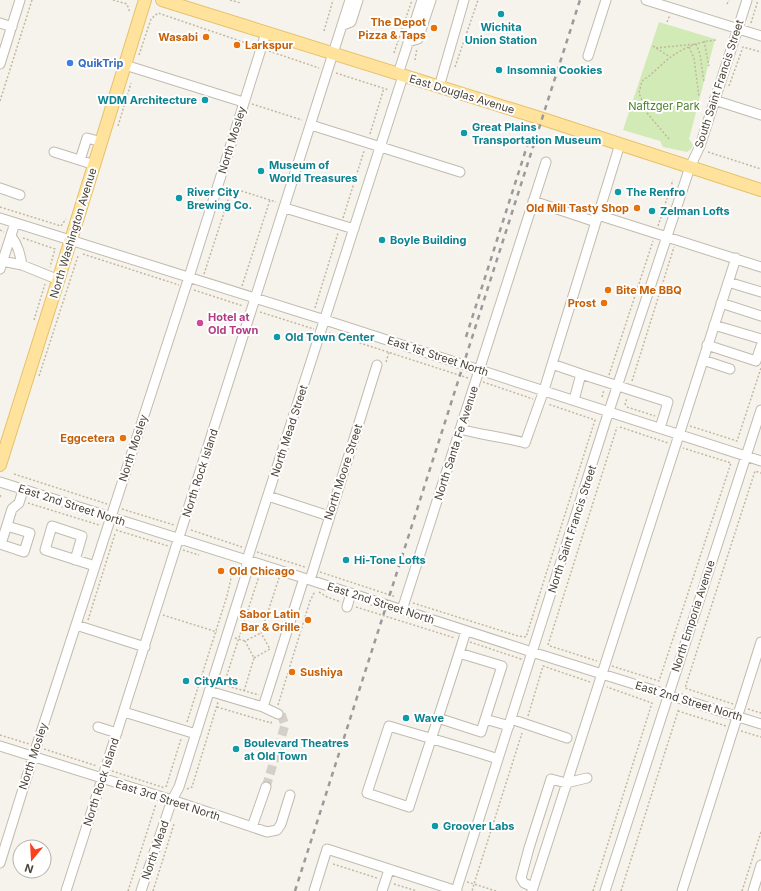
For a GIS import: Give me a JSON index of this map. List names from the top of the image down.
{
  "streets": {
    "main road": ["East Douglas Avenue", "North Washington Avenue"],
    "street": [
      "South Saint Francis Street",
      "North Mosley",
      "East 1st Street North",
      "North Mead Street",
      "North Santa Fe Avenue",
      "North Moore Street",
      "North Rock Island",
      "East 2nd Street North",
      "North Saint Francis Street",
      "North Emporia Avenue",
      "East 3rd Street North",
      "North Mead"
    ]
  },
  "crossings": [
    ["South Saint Francis Street", "East Douglas Avenue"],
    ["South Saint Francis Street", "North Saint Francis Street"],
    ["East Douglas Avenue", "North Mosley"],
    ["East Douglas Avenue", "North Mead Street"],
    ["East Douglas Avenue", "North Rock Island"],
    ["East Douglas Avenue", "North Saint Francis Street"],
    ["North Mosley", "East 1st Street North"],
    ["North Mosley", "East 2nd Street North"],
    ["North Mosley", "East 3rd Street North"],
    ["North Washington Avenue", "East 1st Street North"],
    ["East 1st Street North", "North Mead Street"],
    ["East 1st Street North", "North Santa Fe Avenue"],
    ["East 1st Street North", "North Rock Island"],
    ["East 1st Street North", "North Saint Francis Street"],
    ["East 1st Street North", "North Emporia Avenue"],
    ["North Mead Street", "East 2nd Street North"],
    ["North Mead Street", "North Mead"],
    ["North Santa Fe Avenue", "East 2nd Street North"],
    ["North Moore Street", "East 2nd Street North"],
    ["North Rock Island", "East 2nd Street North"],
    ["North Rock Island", "East 3rd Street North"],
    ["East 2nd Street North", "North Saint Francis Street"],
    ["East 2nd Street North", "North Emporia Avenue"],
    ["East 3rd Street North", "North Mead"]
  ],
  "parks": ["Naftzger Park"],
  "places": [
    "Wichita Union Station",
    "The Depot Pizza & Taps",
    "Wasabi",
    "Larkspur",
    "QuikTrip",
    "Insomnia Cookies",
    "WDM Architecture",
    "Great Plains Transportation Museum",
    "Museum of World Treasures",
    "The Renfro",
    "River City Brewing Co.",
    "Old Mill Tasty Shop",
    "Zelman Lofts",
    "Boyle Building",
    "Bite Me BBQ",
    "Prost",
    "Hotel at Old Town",
    "Old Town Center",
    "Eggcetera",
    "Hi-Tone Lofts",
    "Old Chicago",
    "Sabor Latin Bar & Grille",
    "Sushiya",
    "CityArts",
    "Wave",
    "Boulevard Theatres at Old Town",
    "Groover Labs"
  ],
  "north": "bottom"
}
